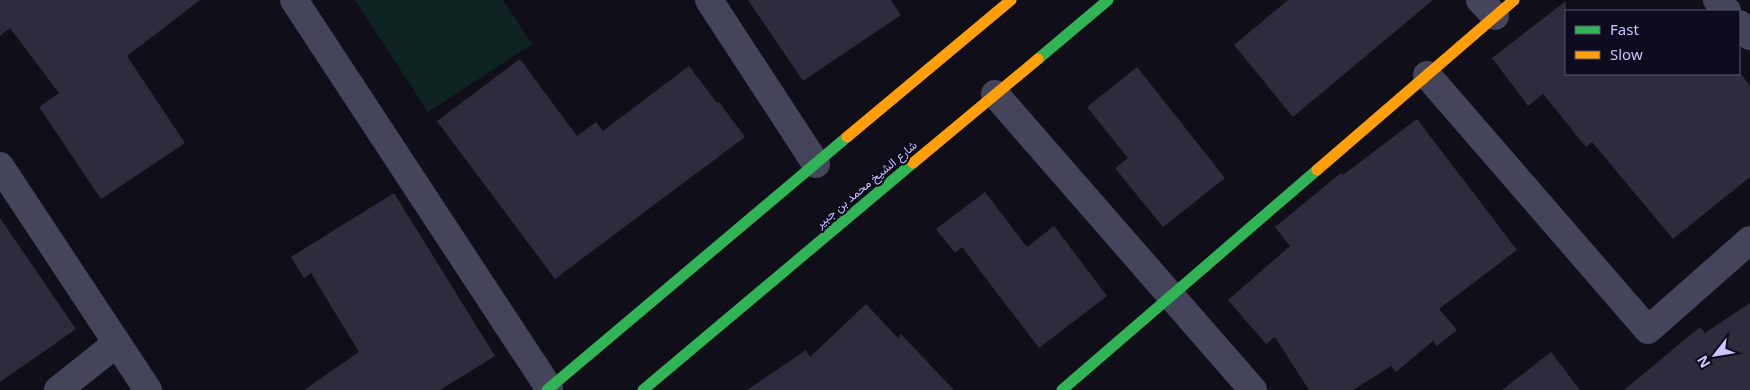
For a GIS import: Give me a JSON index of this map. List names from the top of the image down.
{
  "streets": {
    "main road": ["شارع الشيخ محمد بن جبير"]
  },
  "legend": ["Fast", "Slow"],
  "north": "bottom left"
}
